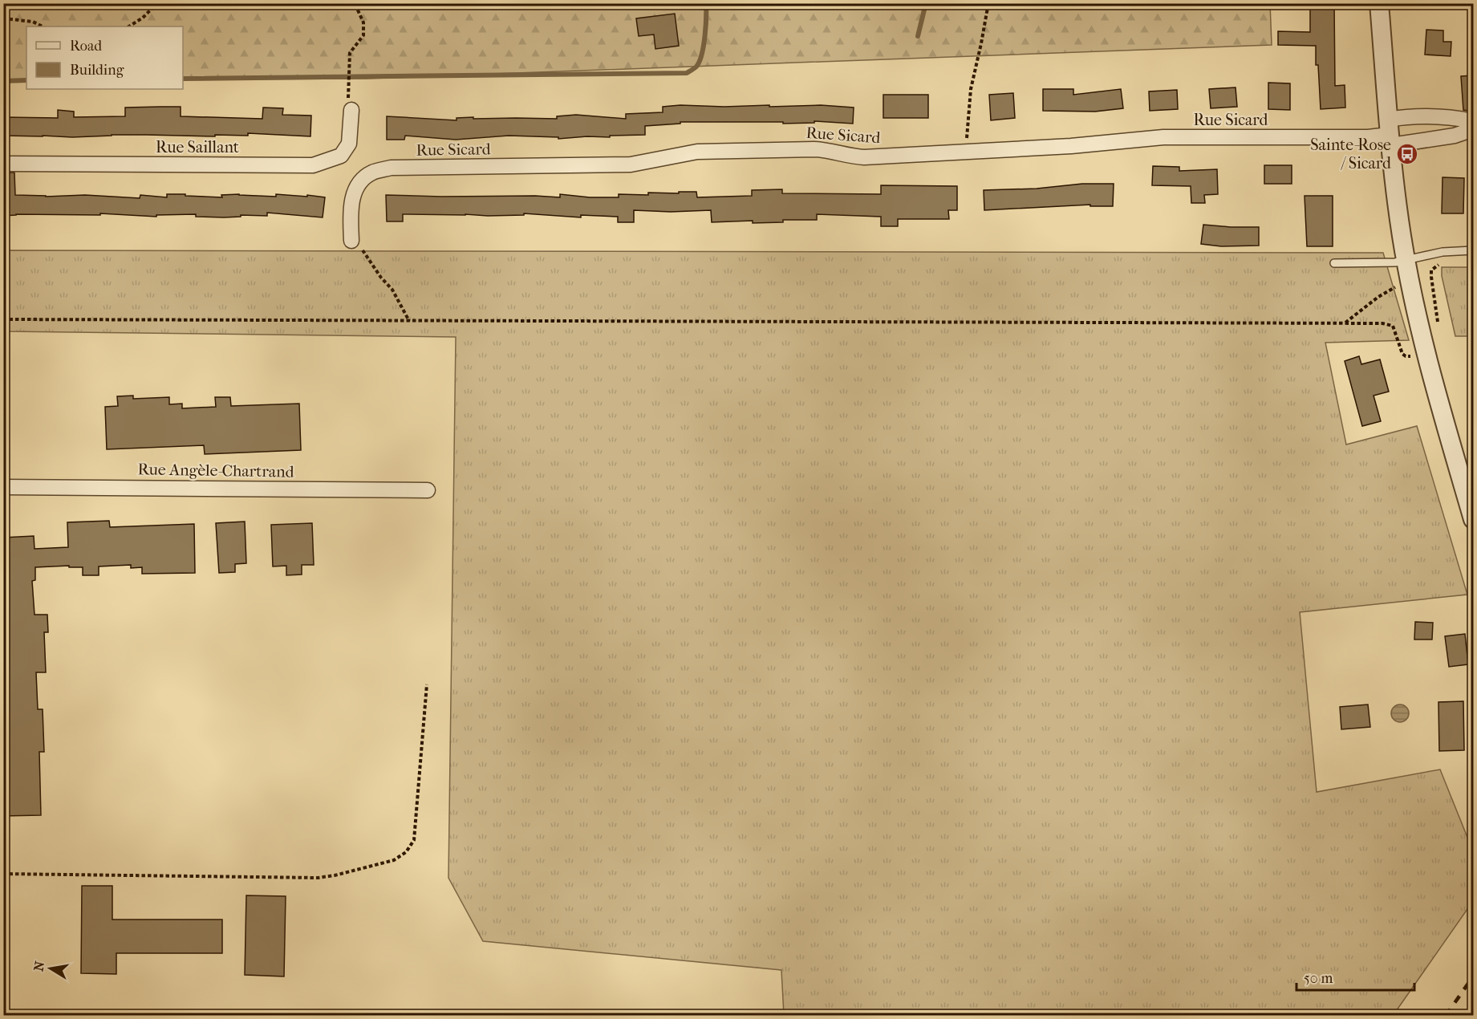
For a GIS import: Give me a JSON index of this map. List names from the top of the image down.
{
  "streets": {
    "street": ["Rue Sicard", "Rue Saillant", "Rue Angèle-Chartrand"]
  },
  "places": {
    "bus stop": ["Sainte-Rose / Sicard"]
  },
  "legend": ["Road", "Building"],
  "scale_bar": "50 m",
  "north": "left"
}
